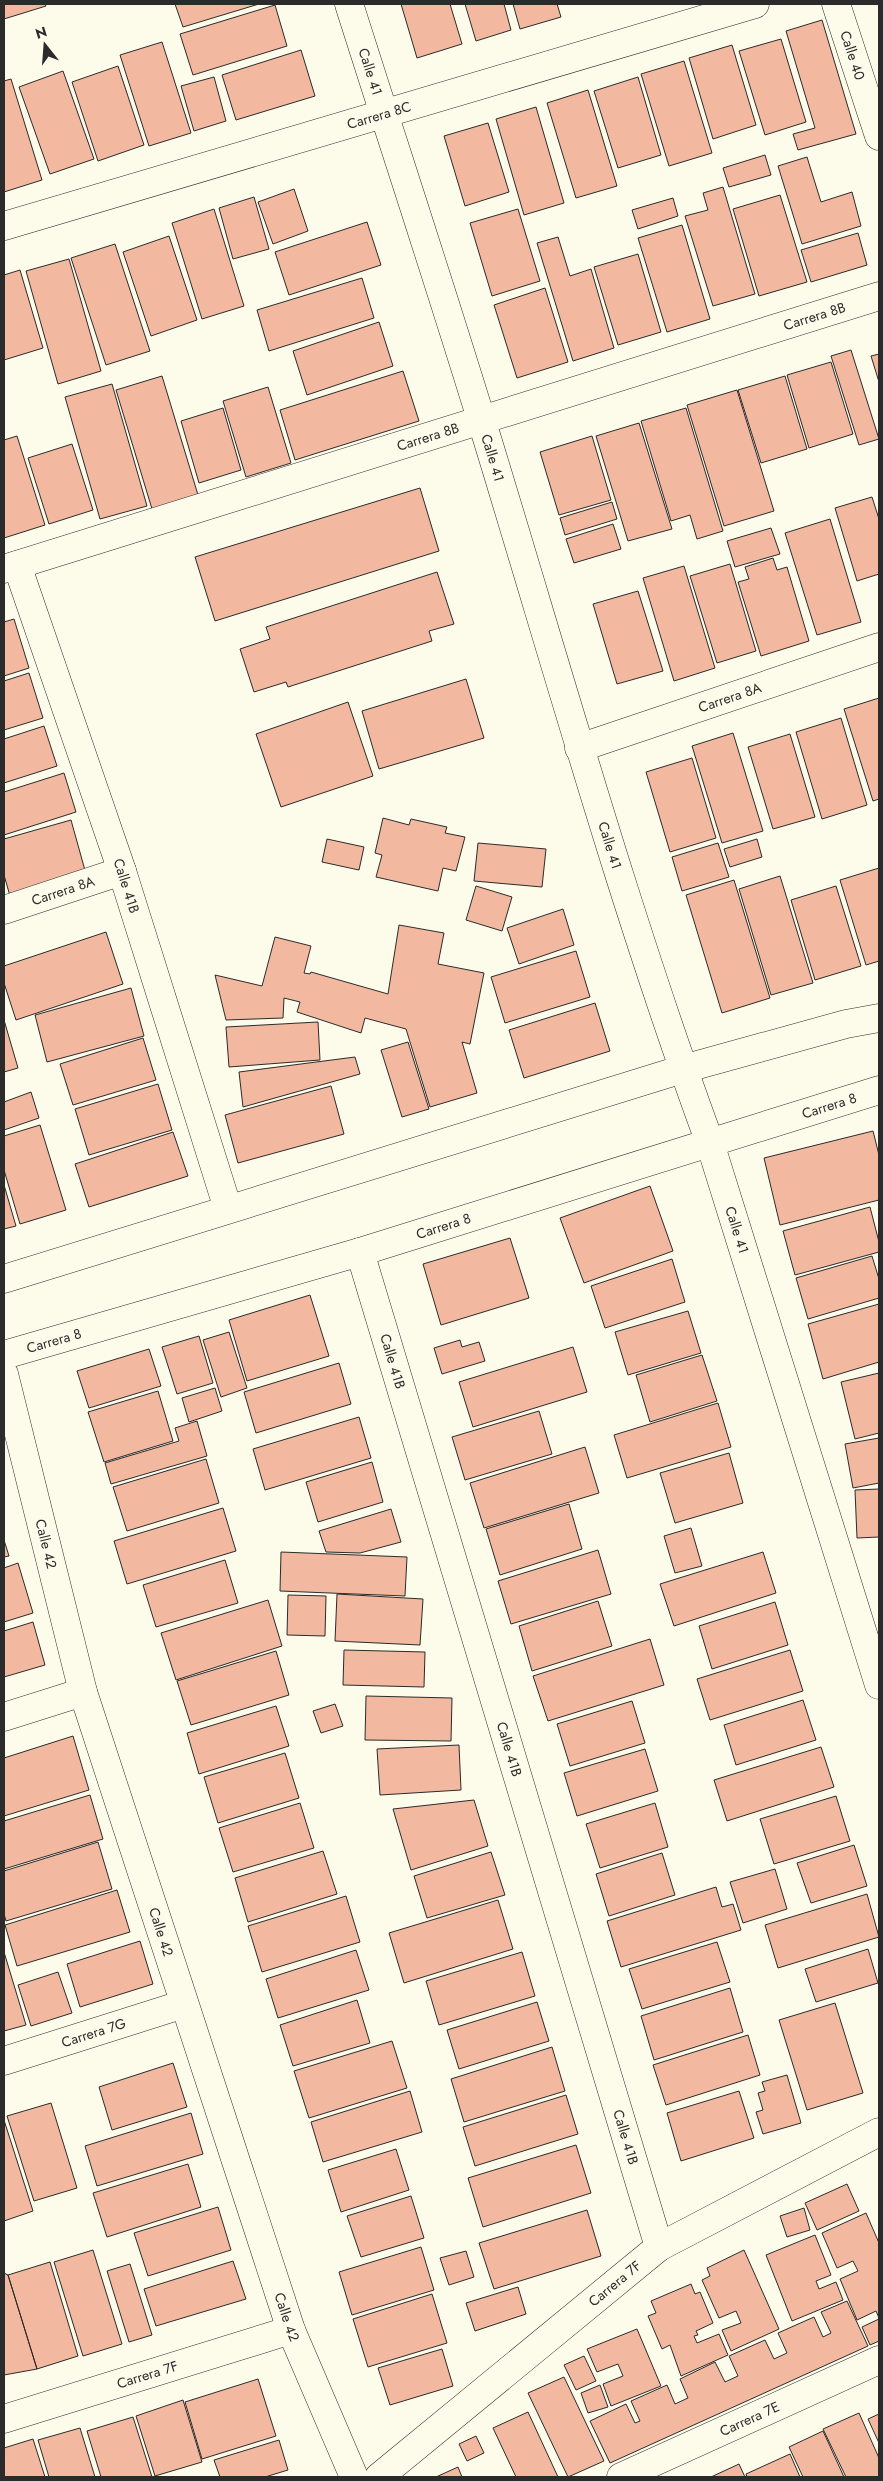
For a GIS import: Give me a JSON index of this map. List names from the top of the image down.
{
  "streets": {
    "street": [
      "Calle 40",
      "Calle 41",
      "Carrera 8C",
      "Carrera 8B",
      "Carrera 8A",
      "Calle 41B",
      "Carrera 8",
      "Calle 42",
      "Carrera 7G",
      "Carrera 7F",
      "Carrera 7E"
    ]
  },
  "crossings": [
    ["Calle 41", "Carrera 8C"],
    ["Calle 41", "Carrera 8B"],
    ["Calle 41", "Carrera 8A"],
    ["Calle 41", "Carrera 8"],
    ["Carrera 8B", "Calle 41B"],
    ["Carrera 8A", "Calle 41B"],
    ["Calle 41B", "Carrera 8"],
    ["Calle 41B", "Carrera 7F"],
    ["Calle 42", "Carrera 7G"],
    ["Calle 42", "Carrera 7F"]
  ],
  "north": "top"
}
